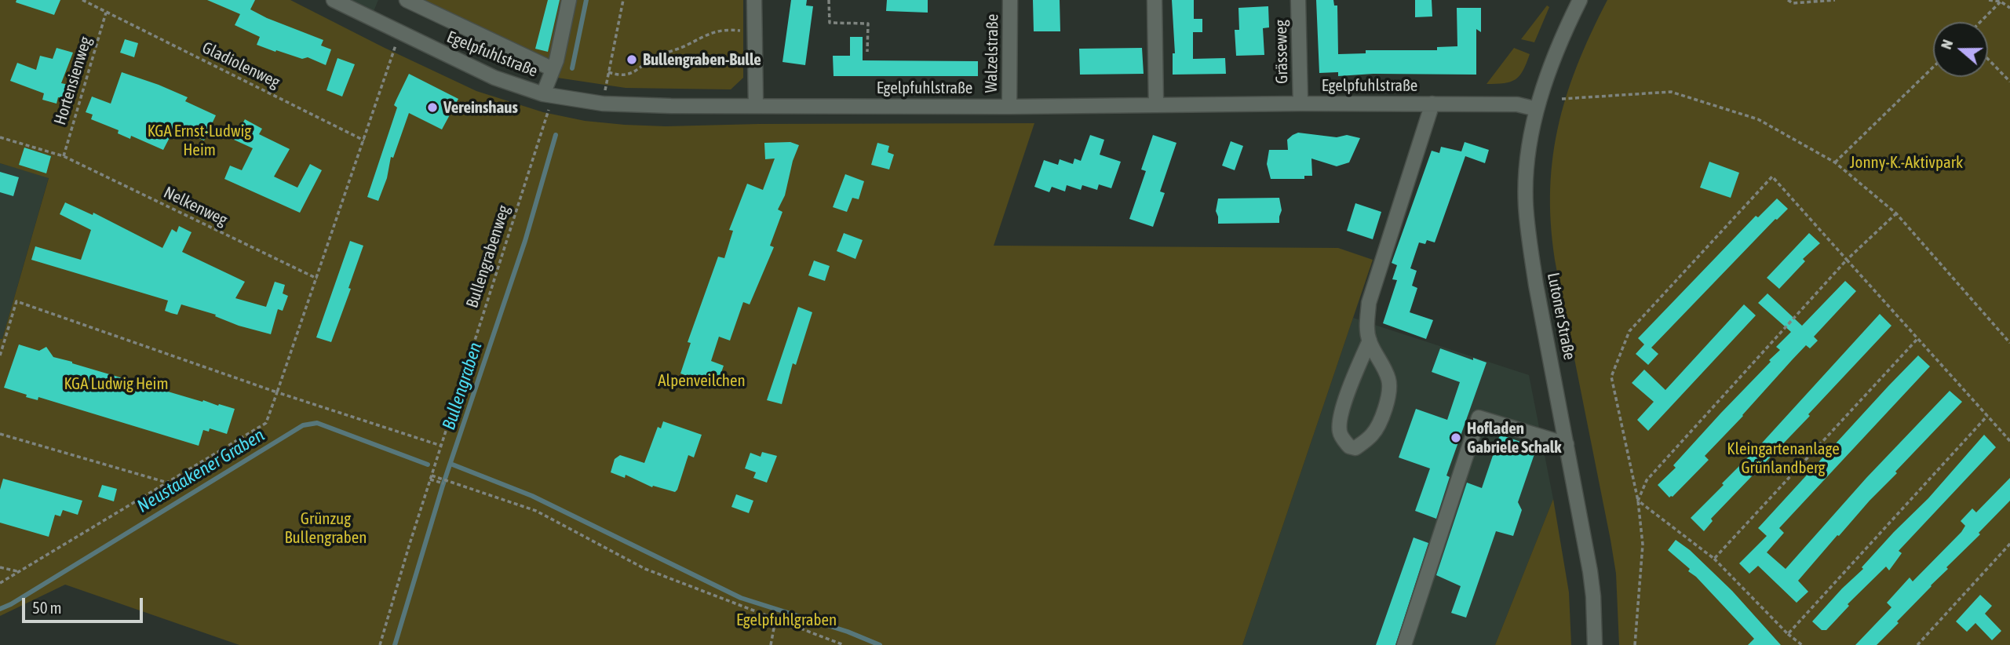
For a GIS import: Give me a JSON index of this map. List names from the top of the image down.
{
  "streets": {
    "street": [
      "Grässeweg",
      "Walzelstraße",
      "Egelpfuhlstraße",
      "Lutoner Straße"
    ],
    "path": [
      "Gladiolenweg",
      "Hortensienweg",
      "Nelkenweg",
      "Bullengrabenweg"
    ]
  },
  "crossings": [
    ["Grässeweg", "Egelpfuhlstraße"],
    ["Walzelstraße", "Egelpfuhlstraße"],
    ["Egelpfuhlstraße", "Bullengrabenweg"],
    ["Egelpfuhlstraße", "Lutoner Straße"],
    ["Gladiolenweg", "Hortensienweg"],
    ["Hortensienweg", "Nelkenweg"]
  ],
  "water": ["Bullengraben", "Neustaakener Graben"],
  "parks": [
    "KGA Ernst-Ludwig Heim",
    "Jonny-K.-Aktivpark",
    "Alpenveilchen",
    "KGA Ludwig Heim",
    "Kleingartenanlage Grünlandberg",
    "Grünzug Bullengraben",
    "Egelpfuhlgraben"
  ],
  "places": ["Bullengraben-Bulle", "Vereinshaus", "Hofladen Gabriele Schalk"],
  "scale_bar": "50 m",
  "north": "left"
}
